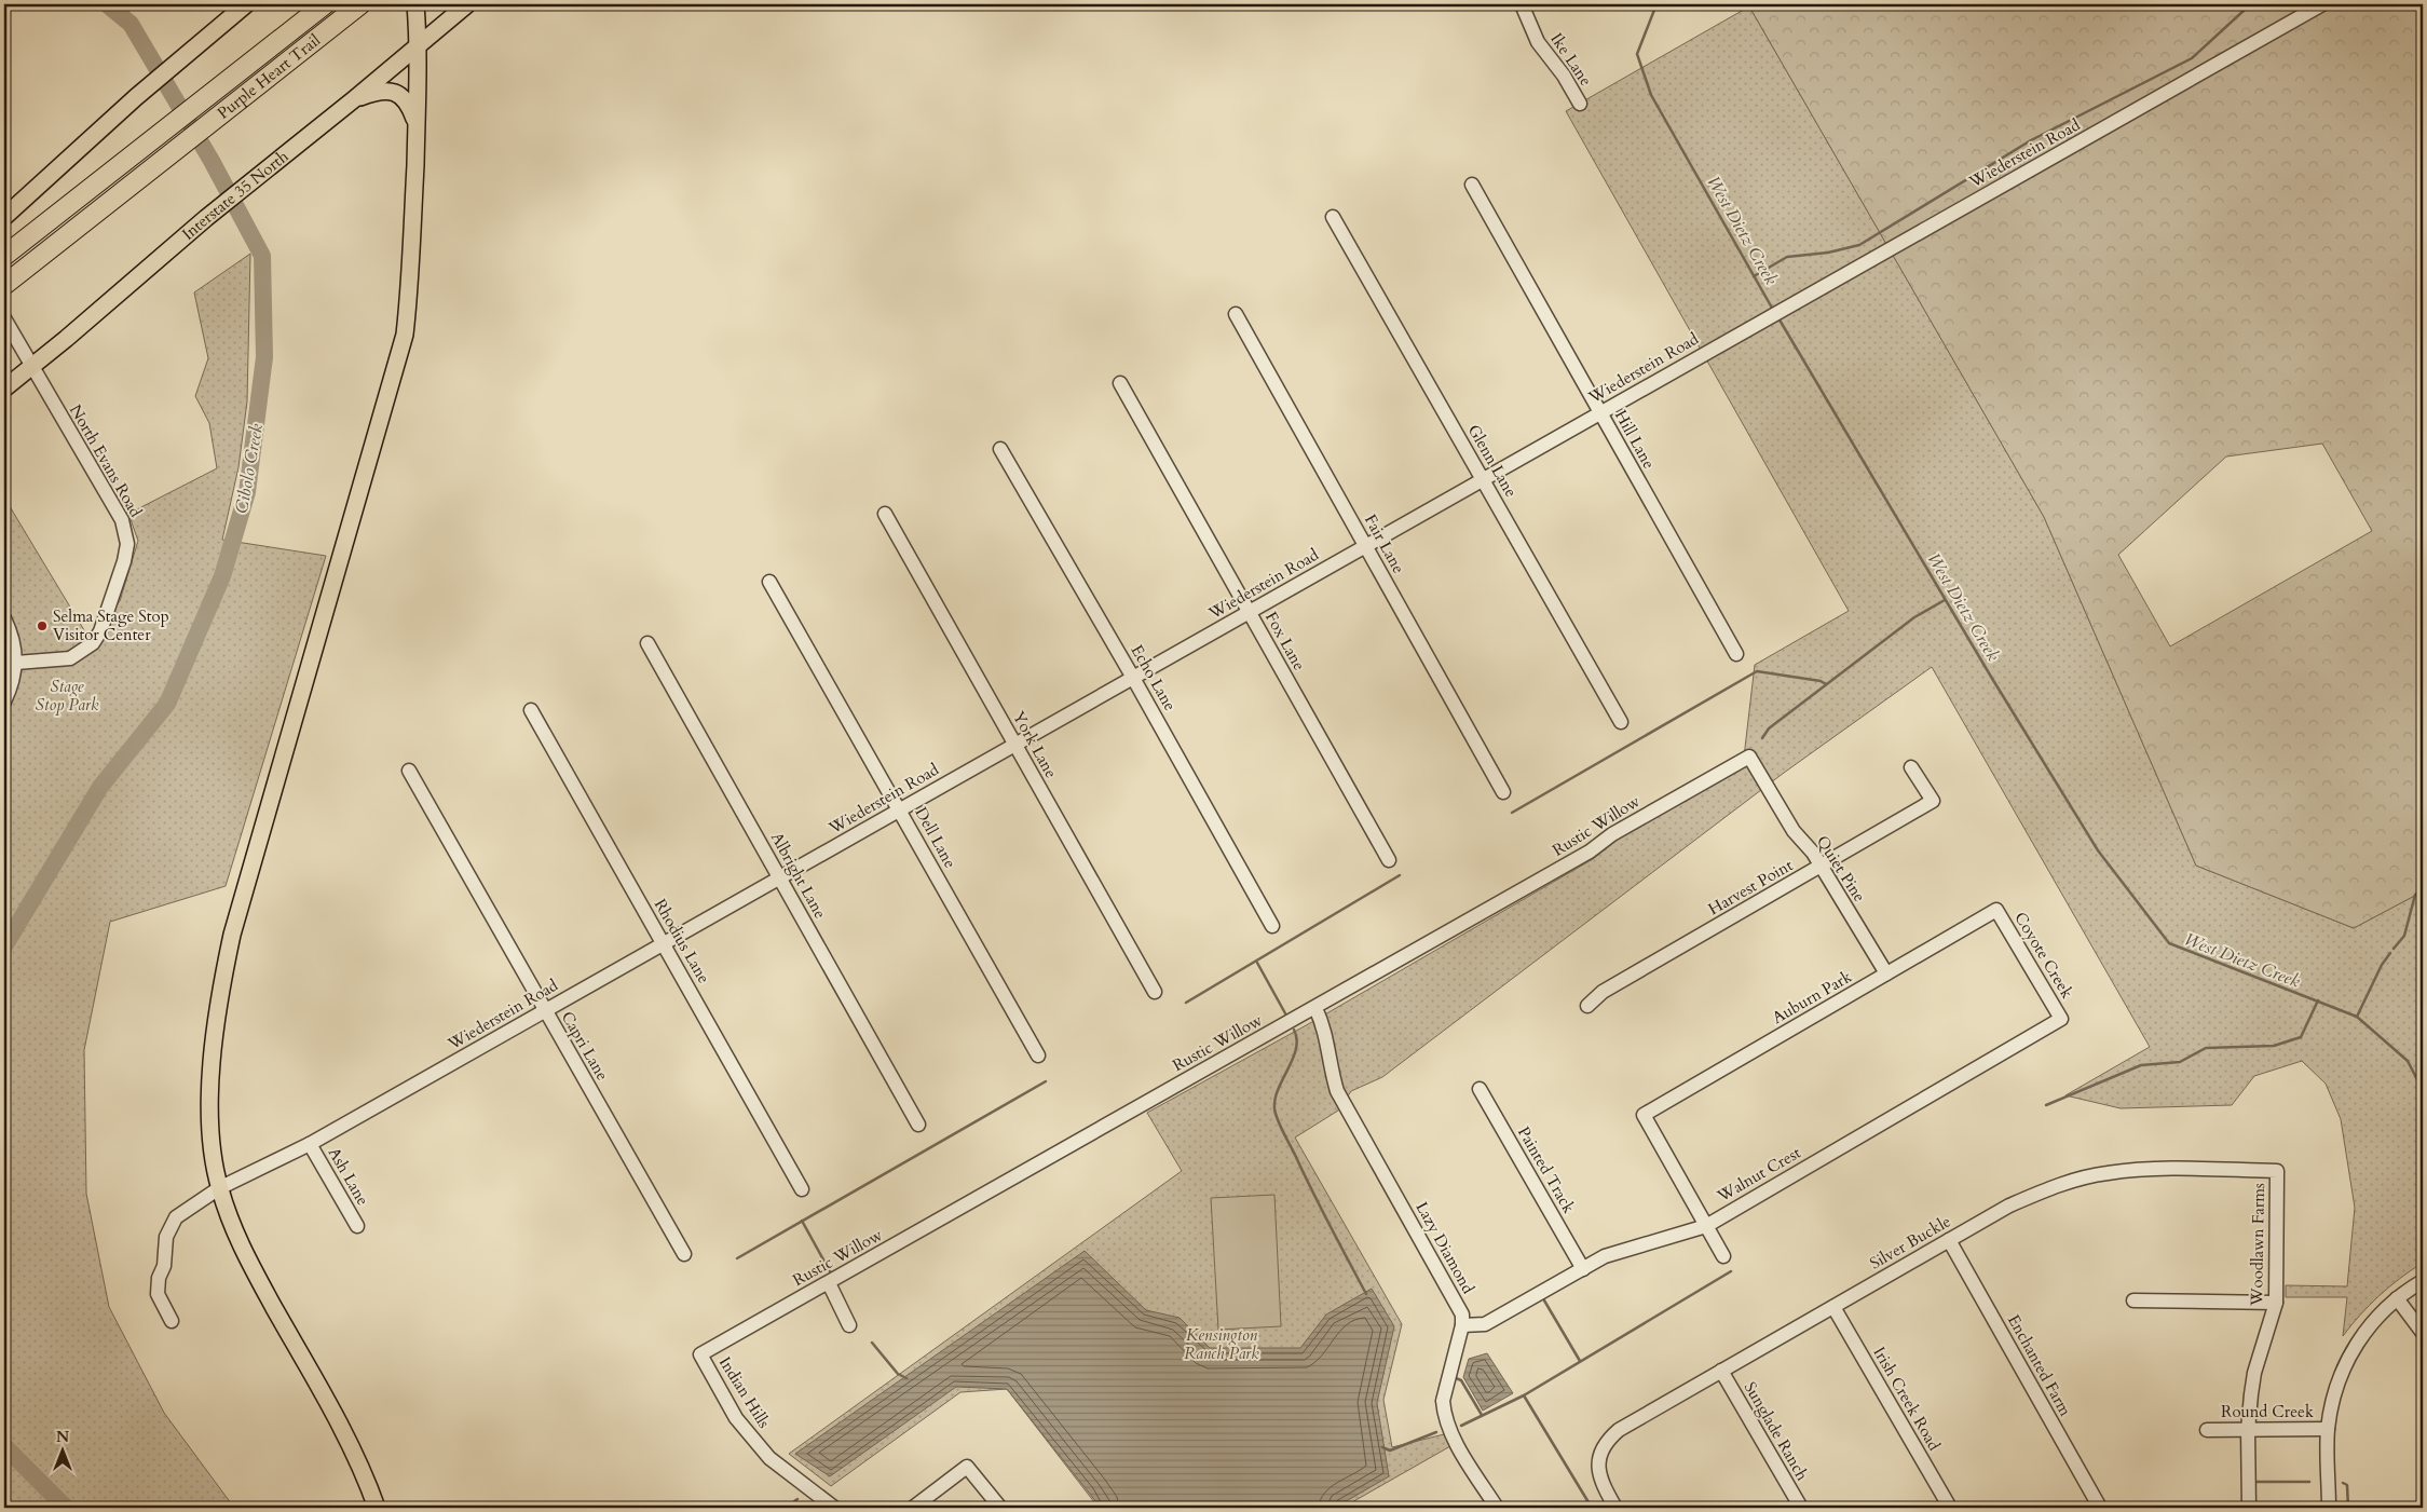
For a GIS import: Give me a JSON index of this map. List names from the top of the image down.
{
  "streets": {
    "highway": ["Purple Heart Trail"],
    "main road": ["Interstate 35 North"],
    "street": [
      "Ike Lane",
      "Wiederstein Road",
      "Hill Lane",
      "North Evans Road",
      "Glenn Lane",
      "Fair Lane",
      "Fox Lane",
      "Echo Lane",
      "York Lane",
      "Rustic Willow",
      "Dell Lane",
      "Quiet Pine",
      "Albright Lane",
      "Harvest Point",
      "Rhodius Lane",
      "Coyote Creek",
      "Auburn Park",
      "Capri Lane",
      "Painted Track",
      "Walnut Crest",
      "Ash Lane",
      "Silver Buckle",
      "Woodlawn Farms",
      "Lazy Diamond",
      "Enchanted Farm",
      "Indian Hills",
      "Irish Creek Road",
      "Round Creek",
      "Sunglade Ranch"
    ]
  },
  "crossings": [
    ["Wiederstein Road", "Hill Lane"],
    ["Wiederstein Road", "Glenn Lane"],
    ["Wiederstein Road", "Fair Lane"],
    ["Wiederstein Road", "Fox Lane"],
    ["Wiederstein Road", "Echo Lane"],
    ["Wiederstein Road", "York Lane"],
    ["Wiederstein Road", "Dell Lane"],
    ["Wiederstein Road", "Albright Lane"],
    ["Wiederstein Road", "Rhodius Lane"],
    ["Wiederstein Road", "Capri Lane"],
    ["Wiederstein Road", "Ash Lane"],
    ["Interstate 35 North", "North Evans Road"],
    ["Rustic Willow", "Quiet Pine"],
    ["Rustic Willow", "Lazy Diamond"],
    ["Rustic Willow", "Indian Hills"],
    ["Quiet Pine", "Harvest Point"],
    ["Quiet Pine", "Auburn Park"],
    ["Coyote Creek", "Auburn Park"],
    ["Coyote Creek", "Walnut Crest"],
    ["Auburn Park", "Walnut Crest"],
    ["Painted Track", "Walnut Crest"],
    ["Walnut Crest", "Lazy Diamond"],
    ["Silver Buckle", "Woodlawn Farms"],
    ["Silver Buckle", "Enchanted Farm"],
    ["Silver Buckle", "Irish Creek Road"],
    ["Silver Buckle", "Sunglade Ranch"],
    ["Woodlawn Farms", "Round Creek"]
  ],
  "water": ["West Dietz Creek", "Cibolo Creek"],
  "parks": ["Stage Stop Park", "Kensington Ranch Park"],
  "places": ["Selma Stage Stop Visitor Center"],
  "north": "top"
}
